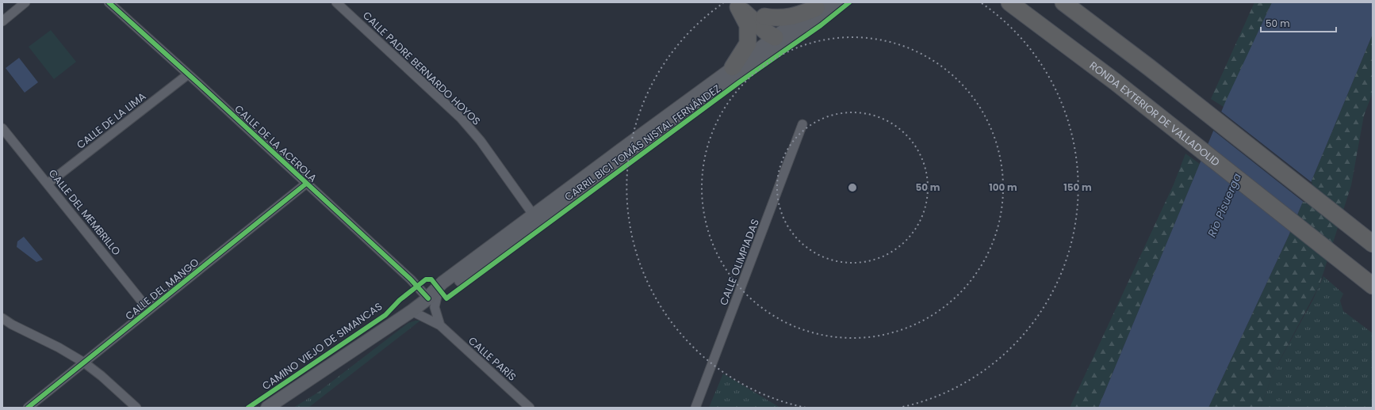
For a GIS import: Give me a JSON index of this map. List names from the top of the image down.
{
  "streets": {
    "highway": ["RONDA EXTERIOR DE VALLADOLID"],
    "main road": ["CAMINO VIEJO DE SIMANCAS"],
    "street": [
      "CALLE PADRE BERNARDO HOYOS",
      "CALLE DE LA LIMA",
      "CALLE DE LA ACEROLA",
      "CALLE DEL MEMBRILLO",
      "CALLE OLIMPIADAS",
      "CALLE DEL MANGO",
      "CALLE PARÍS"
    ],
    "cycle path": ["CARRIL BICI TOMÁS NISTAL FERNÁNDEZ"]
  },
  "crossings": [
    ["CALLE PADRE BERNARDO HOYOS", "CAMINO VIEJO DE SIMANCAS"],
    ["CALLE DE LA LIMA", "CALLE DE LA ACEROLA"],
    ["CALLE DE LA LIMA", "CALLE DEL MEMBRILLO"],
    ["CALLE DE LA ACEROLA", "CALLE DEL MANGO"],
    ["CALLE DE LA ACEROLA", "CAMINO VIEJO DE SIMANCAS"],
    ["CALLE DEL MEMBRILLO", "CALLE DEL MANGO"],
    ["CAMINO VIEJO DE SIMANCAS", "CALLE PARÍS"]
  ],
  "water": ["Río Pisuerga"],
  "scale_bar": "50 m",
  "rings": ["50 m", "100 m", "150 m"]
}
